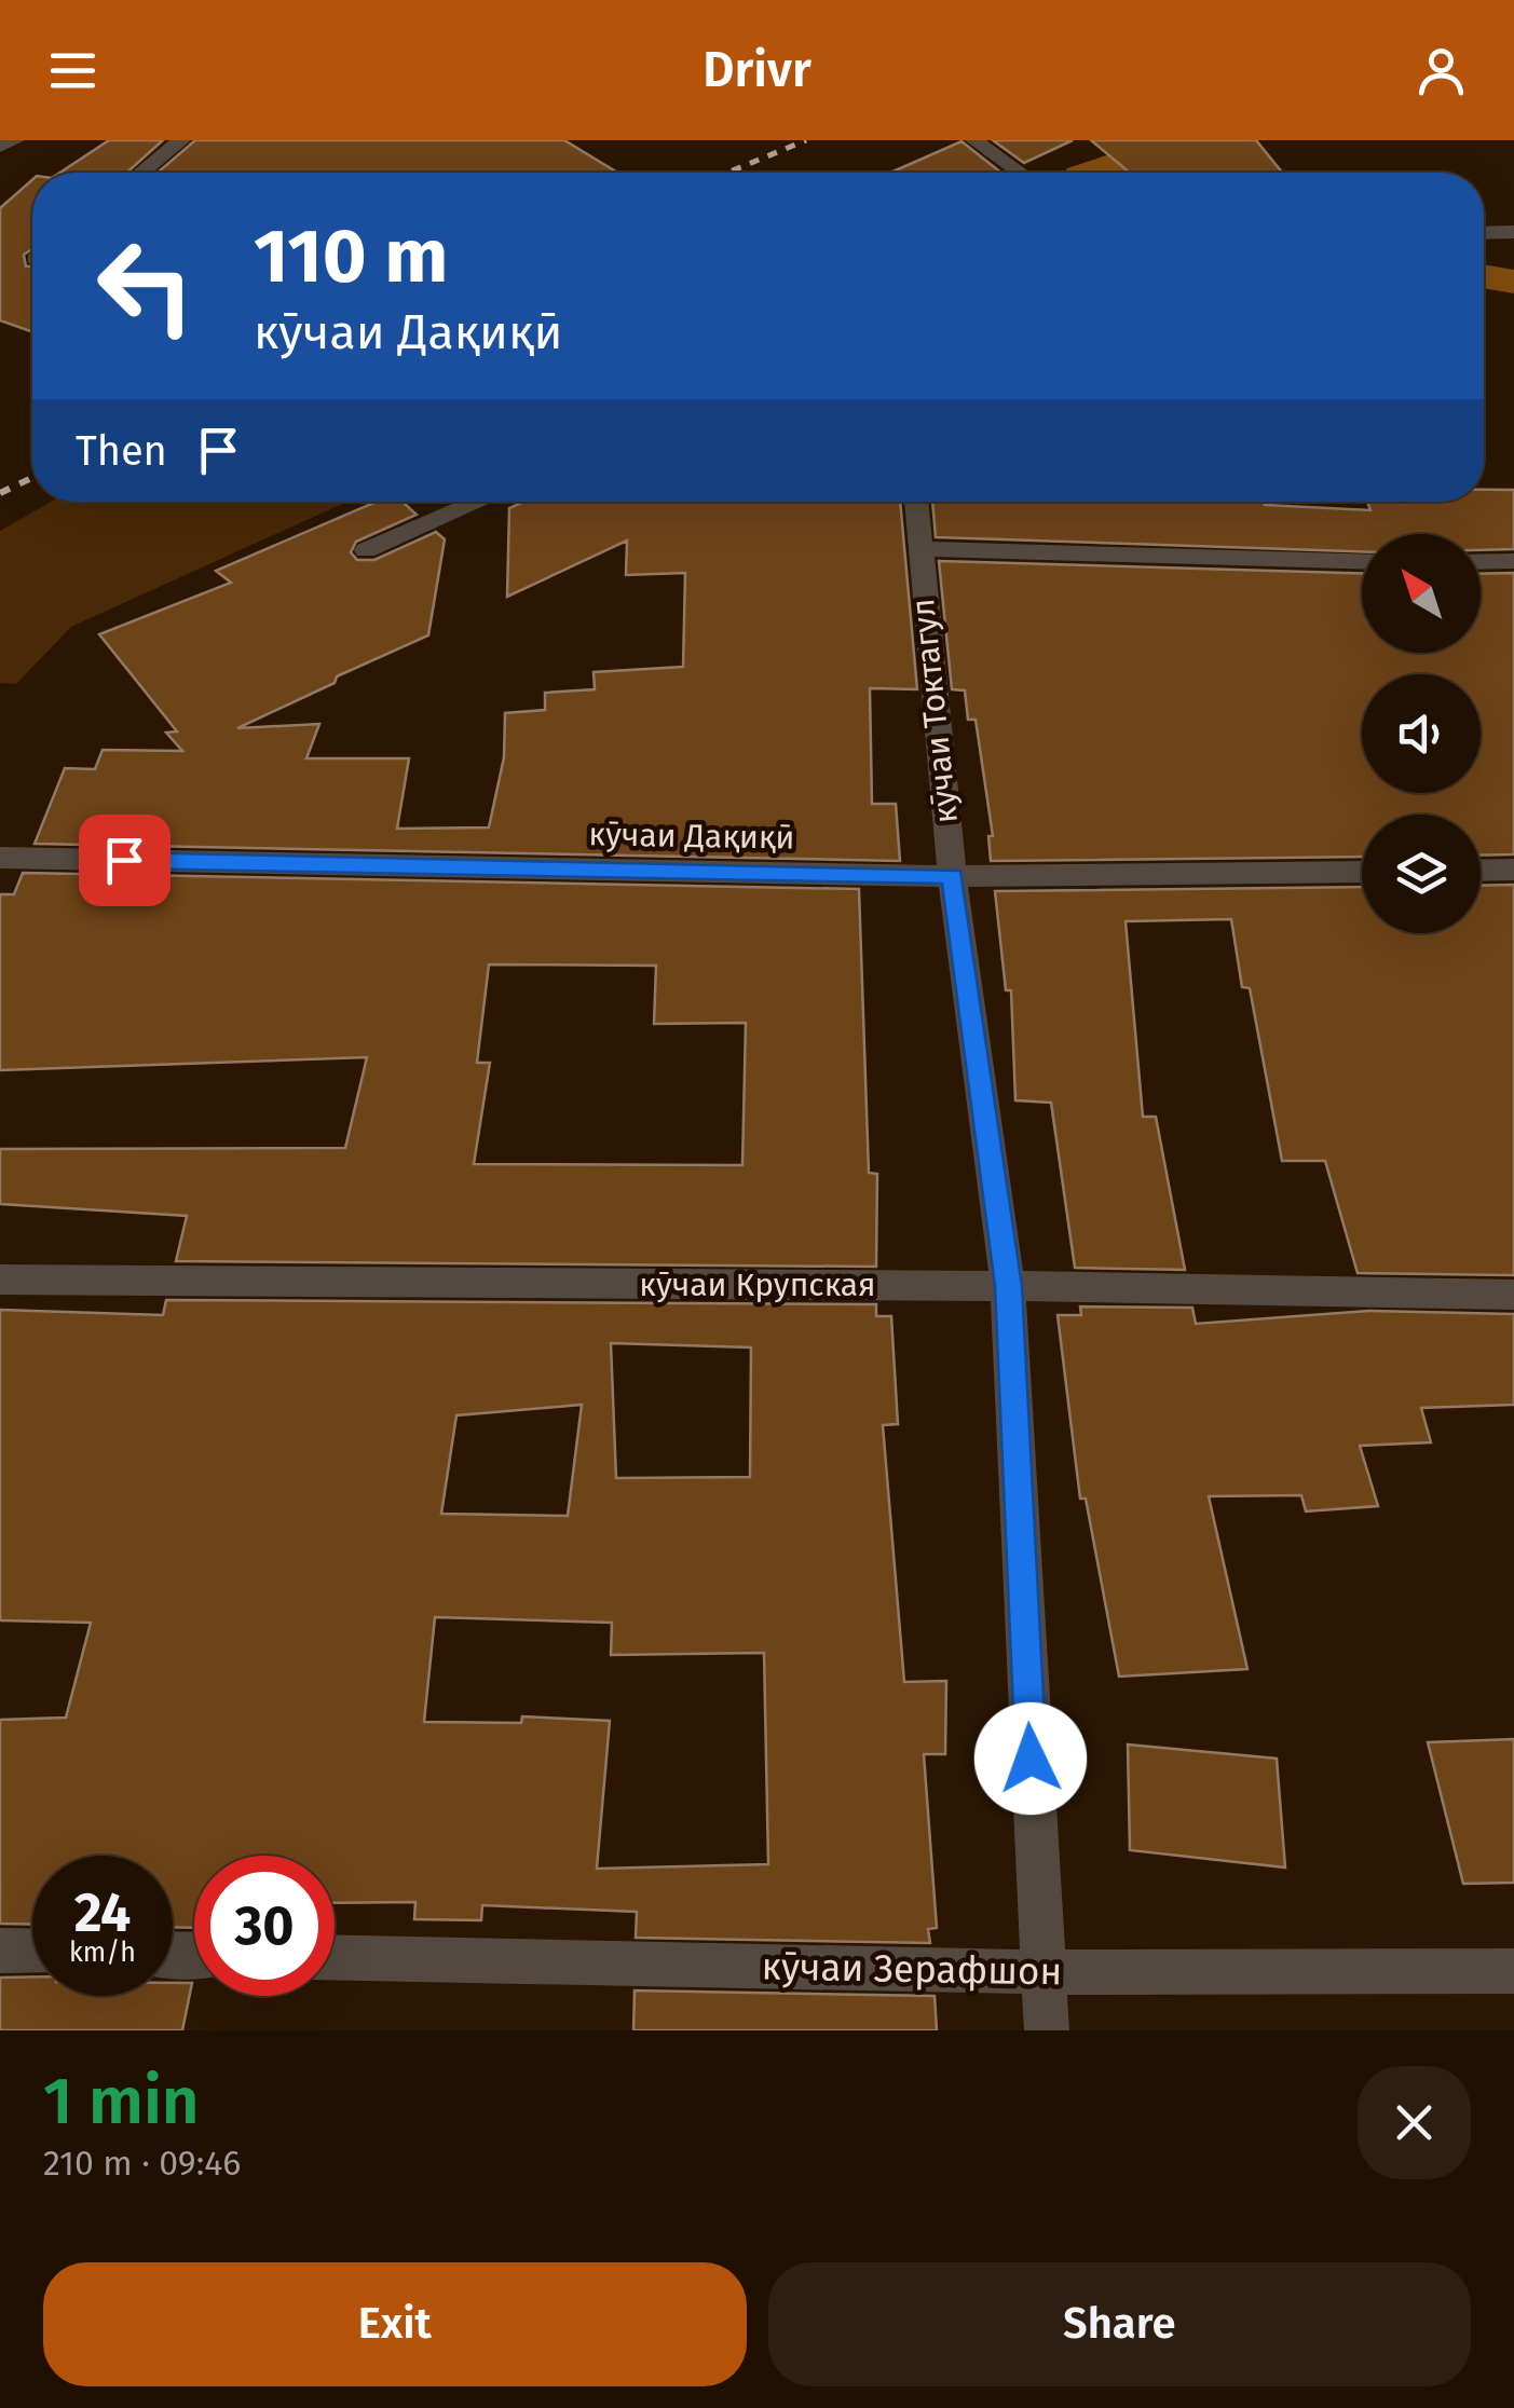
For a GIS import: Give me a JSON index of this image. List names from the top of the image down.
{
  "streets": {
    "street": [
      "кӯчаи Токтагул",
      "кӯчаи Дақиқӣ",
      "кӯчаи Крупская",
      "кӯчаи Зерафшон"
    ]
  },
  "crossings": [
    ["кӯчаи Токтагул", "кӯчаи Дақиқӣ"],
    ["кӯчаи Токтагул", "кӯчаи Крупская"],
    ["кӯчаи Токтагул", "кӯчаи Зерафшон"]
  ],
  "north": "top left",
  "page": {
    "header": "Drivr",
    "turn": ["110 m", "кӯчаи Дақиқӣ"],
    "then": "Then",
    "speed": "24 km/h",
    "limit": "30",
    "heading": ["1 min", "210 m · 09:46"],
    "buttons": ["Exit", "Share"]
  }
}
